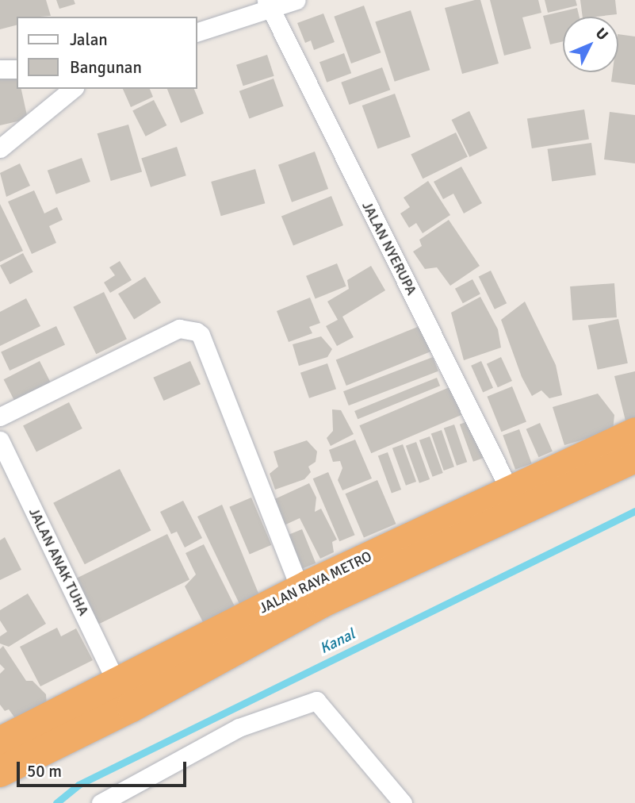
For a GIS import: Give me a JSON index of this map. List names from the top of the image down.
{
  "streets": {
    "highway": ["JALAN RAYA METRO"],
    "street": ["JALAN NYERUPA", "JALAN ANAK TUHA"]
  },
  "crossings": [
    ["JALAN NYERUPA", "JALAN RAYA METRO"],
    ["JALAN ANAK TUHA", "JALAN RAYA METRO"]
  ],
  "water": ["Kanal"],
  "legend": ["Jalan", "Bangunan"],
  "scale_bar": "50 m",
  "north": "top right"
}
